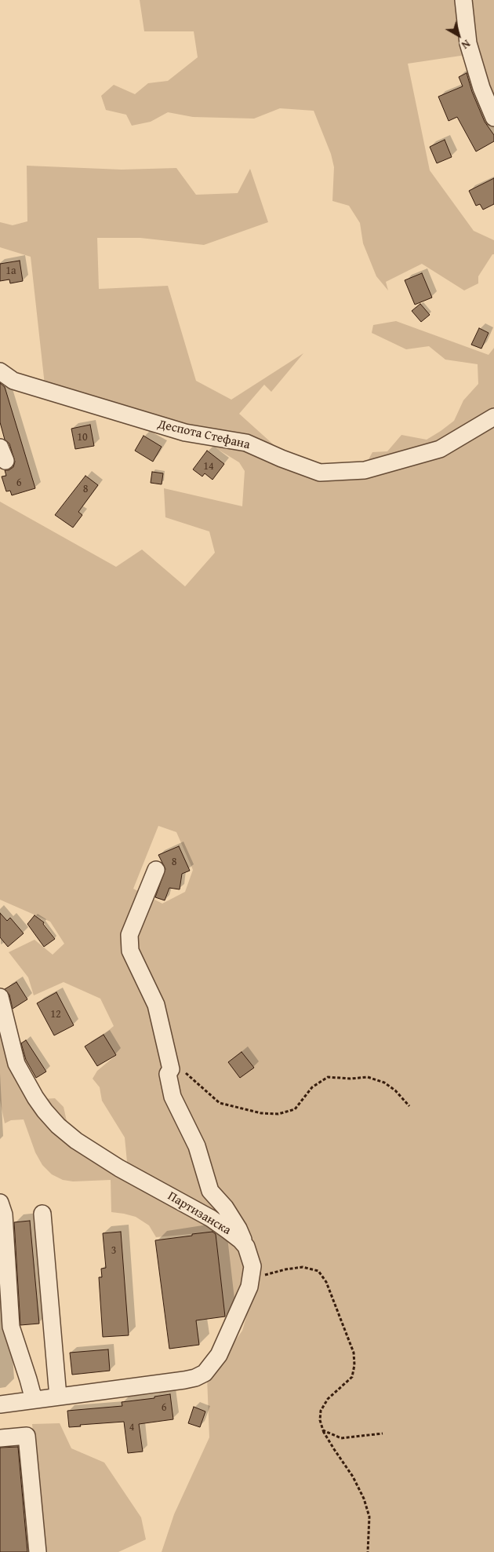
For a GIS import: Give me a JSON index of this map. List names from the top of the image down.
{
  "streets": {
    "street": ["Деспота Стефана", "Партизанска"]
  },
  "house_numbers": [
    "1a",
    "10",
    "14",
    "6",
    "8",
    "8",
    "12",
    "3",
    "6",
    "4"
  ],
  "north": "bottom right"
}
